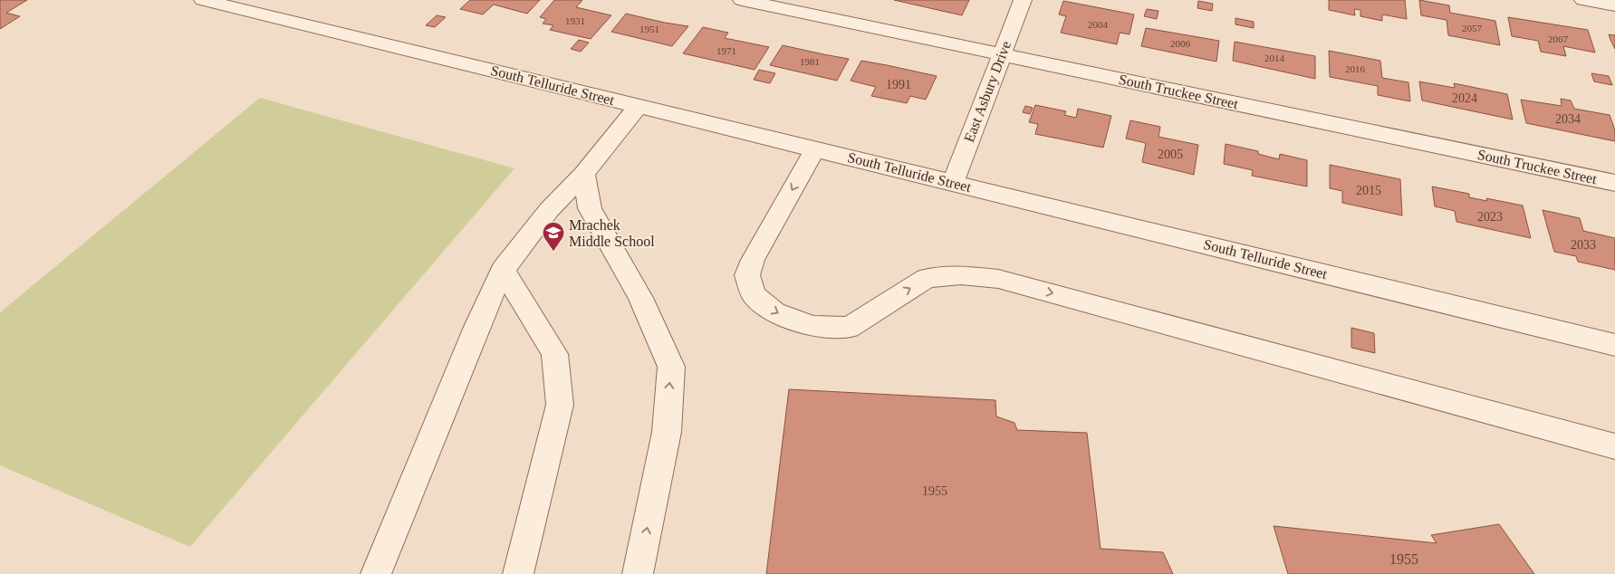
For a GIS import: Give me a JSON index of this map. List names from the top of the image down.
{
  "streets": {
    "street": ["South Telluride Street", "East Asbury Drive", "South Truckee Street"]
  },
  "crossings": [
    ["South Telluride Street", "East Asbury Drive"],
    ["East Asbury Drive", "South Truckee Street"]
  ],
  "places": {
    "school or university": ["Mrachek Middle School"]
  },
  "house_numbers": [
    "1931",
    "2004",
    "2057",
    "1951",
    "2067",
    "2006",
    "1971",
    "2014",
    "1981",
    "2016",
    "1991",
    "2024",
    "2034",
    "2005",
    "2015",
    "2023",
    "2033",
    "1955",
    "1955"
  ]
}
